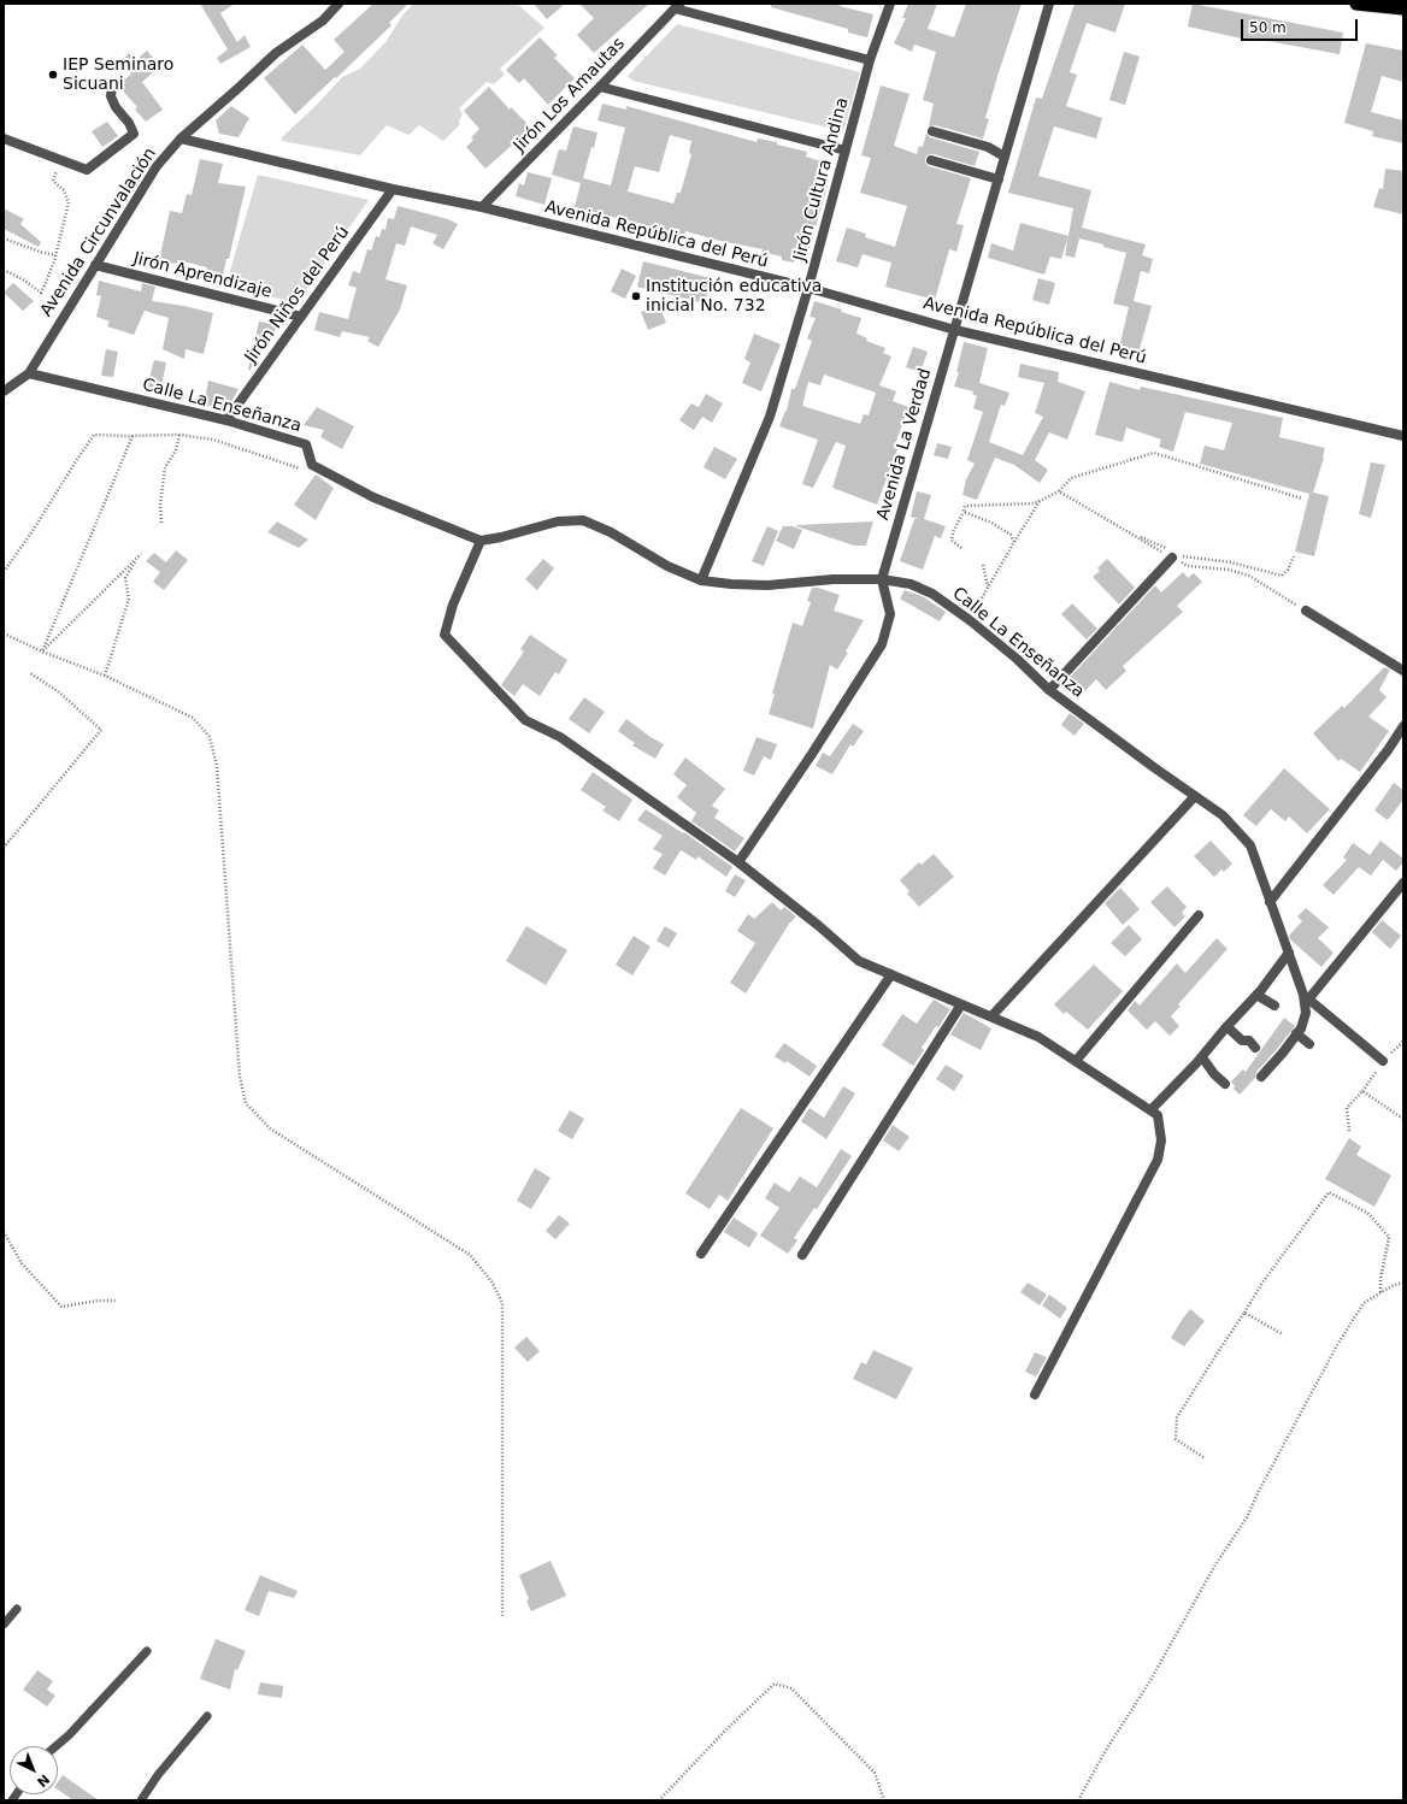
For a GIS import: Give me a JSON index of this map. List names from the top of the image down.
{
  "streets": {
    "street": [
      "Jirón Los Amautas",
      "Jirón Cultura Andina",
      "Avenida Circunvalación",
      "Avenida República del Perú",
      "Jirón Aprendizaje",
      "Jirón Niños del Perú",
      "Calle La Enseñanza",
      "Avenida La Verdad"
    ]
  },
  "crossings": [
    ["Jirón Los Amautas", "Avenida República del Perú"],
    ["Jirón Cultura Andina", "Avenida República del Perú"],
    ["Jirón Cultura Andina", "Calle La Enseñanza"],
    ["Avenida Circunvalación", "Avenida República del Perú"],
    ["Avenida Circunvalación", "Jirón Aprendizaje"],
    ["Avenida Circunvalación", "Calle La Enseñanza"],
    ["Avenida República del Perú", "Jirón Niños del Perú"],
    ["Avenida República del Perú", "Avenida La Verdad"],
    ["Jirón Aprendizaje", "Jirón Niños del Perú"],
    ["Jirón Niños del Perú", "Calle La Enseñanza"],
    ["Calle La Enseñanza", "Avenida La Verdad"]
  ],
  "places": ["IEP Seminaro Sicuani", "Institución educativa inicial No. 732"],
  "scale_bar": "50 m",
  "north": "bottom right"
}
